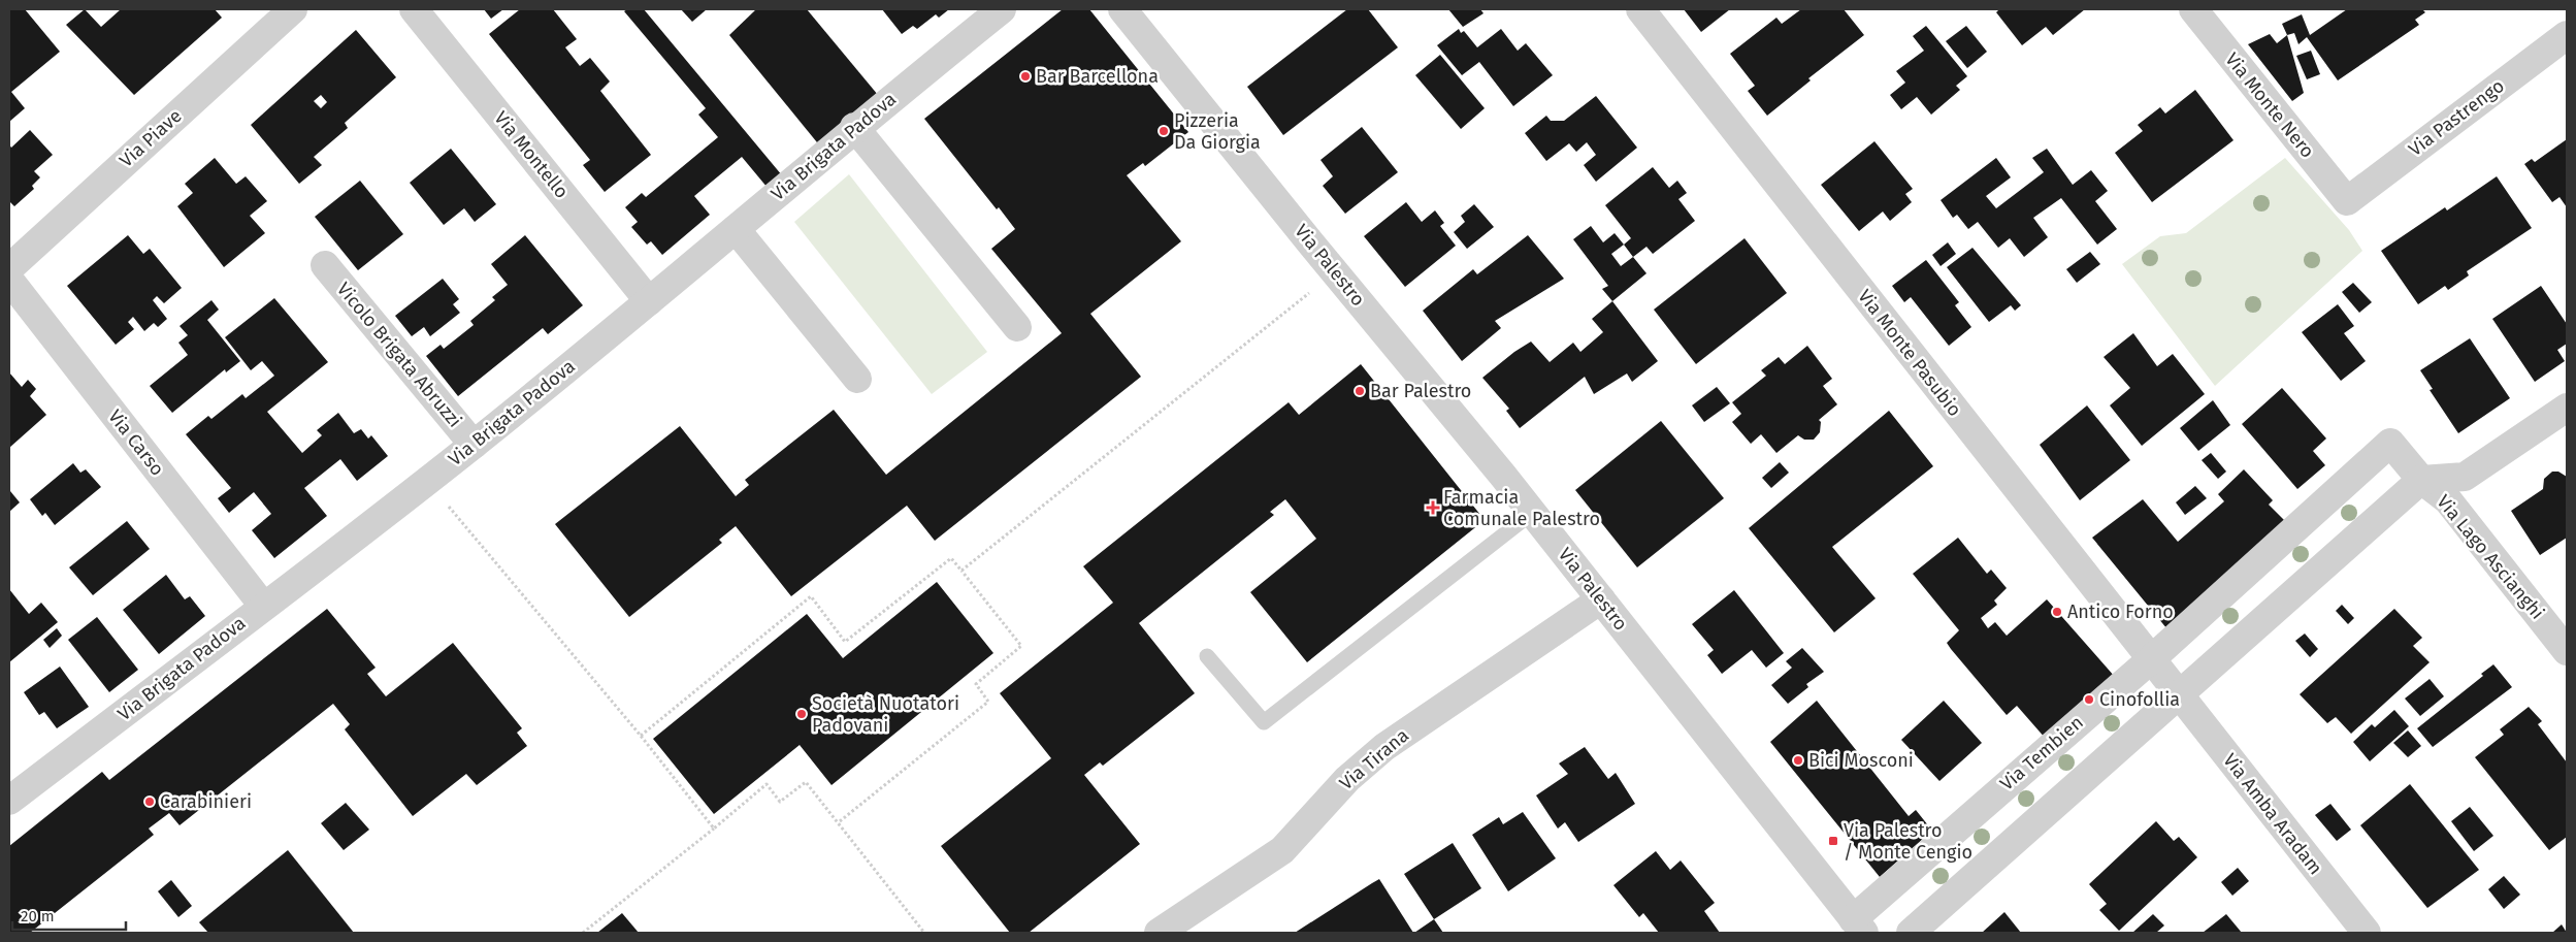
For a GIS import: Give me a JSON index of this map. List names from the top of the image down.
{
  "streets": {
    "street": [
      "Via Monte Nero",
      "Via Pastrengo",
      "Via Piave",
      "Via Brigata Padova",
      "Via Montello",
      "Via Palestro",
      "Via Monte Pasubio",
      "Vicolo Brigata Abruzzi",
      "Via Carso",
      "Via Lago Ascianghi",
      "Via Tembien",
      "Via Tirana",
      "Via Amba Aradam"
    ]
  },
  "crossings": [
    ["Via Monte Nero", "Via Pastrengo"],
    ["Via Brigata Padova", "Via Montello"],
    ["Via Brigata Padova", "Vicolo Brigata Abruzzi"],
    ["Via Brigata Padova", "Via Carso"],
    ["Via Palestro", "Via Tembien"],
    ["Via Palestro", "Via Tirana"],
    ["Via Monte Pasubio", "Via Tembien"],
    ["Via Monte Pasubio", "Via Amba Aradam"],
    ["Via Lago Ascianghi", "Via Tembien"]
  ],
  "places": {
    "other": [
      "Bar Barcellona",
      "Pizzeria Da Giorgia",
      "Bar Palestro",
      "Antico Forno",
      "Cinofollia",
      "Società Nuotatori Padovani",
      "Bici Mosconi",
      "Carabinieri"
    ],
    "health": ["Farmacia Comunale Palestro"],
    "transit": ["Via Palestro / Monte Cengio"]
  },
  "scale_bar": "20 m"
}
